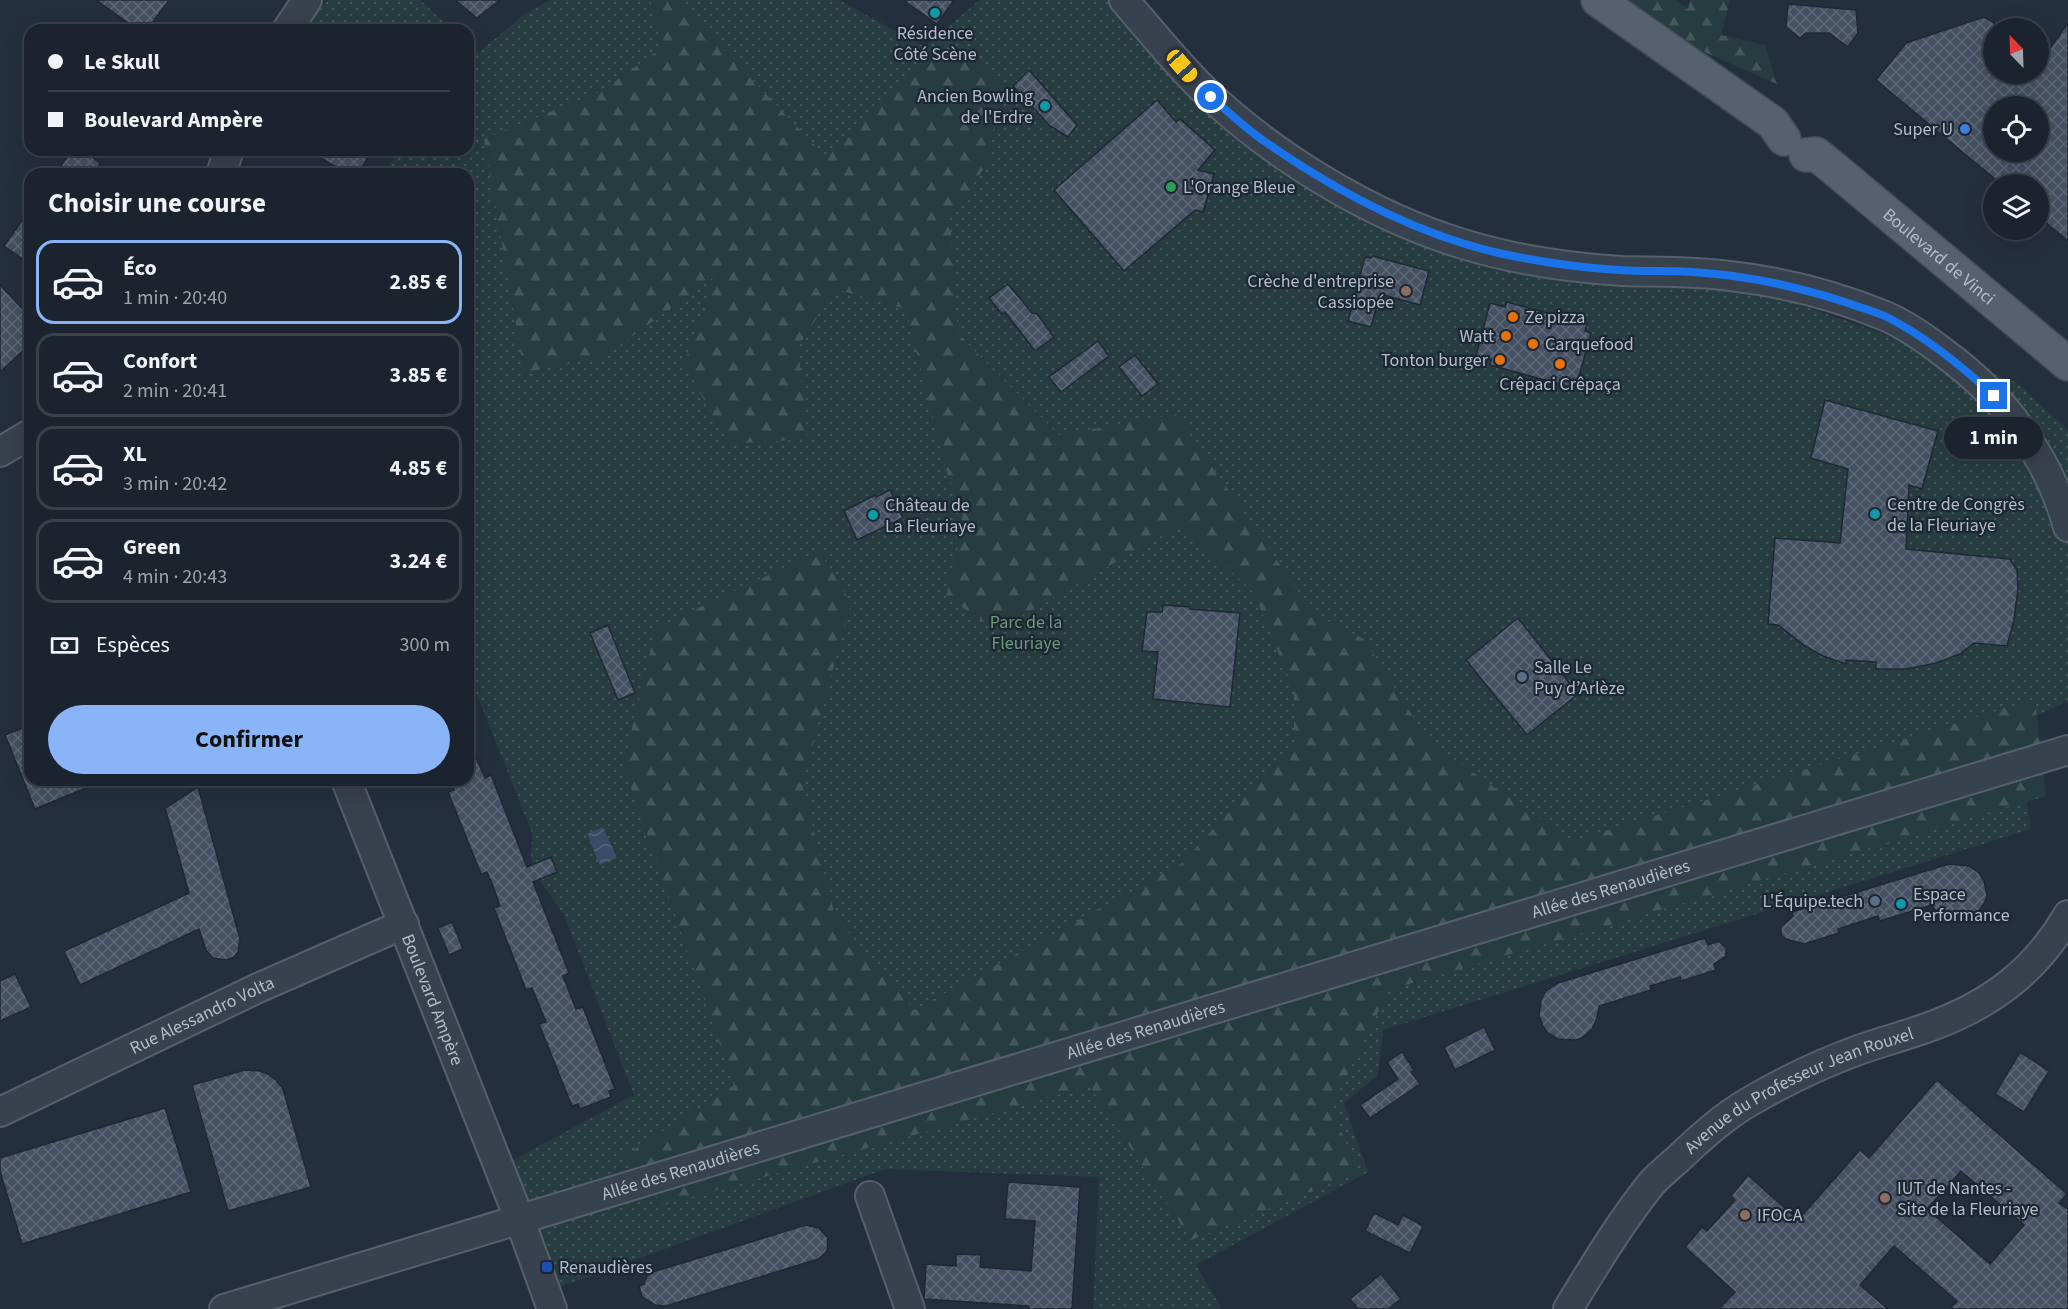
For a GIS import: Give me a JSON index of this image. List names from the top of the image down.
{
  "streets": {
    "main road": ["Boulevard de Vinci"],
    "street": [
      "Allée des Renaudières",
      "Boulevard Ampère",
      "Rue Alessandro Volta",
      "Avenue du Professeur Jean Rouxel"
    ]
  },
  "crossings": [
    ["Allée des Renaudières", "Boulevard Ampère"],
    ["Boulevard Ampère", "Rue Alessandro Volta"]
  ],
  "parks": ["Parc de la Fleuriaye"],
  "places": {
    "other": [
      "Résidence Côté Scène",
      "Ancien Bowling de l'Erdre",
      "Super U",
      "L'Orange Bleue",
      "Crèche d'entreprise Cassiopée",
      "Ze pizza",
      "Watt",
      "Carquefood",
      "Tonton burger",
      "Crêpaci Crêpaça",
      "Centre de Congrès de la Fleuriaye",
      "Château de La Fleuriaye",
      "Salle Le Puy d’Arlèze",
      "L'Équipe.tech",
      "Espace Performance",
      "IUT de Nantes - Site de la Fleuriaye",
      "IFOCA"
    ],
    "transit": ["Renaudières"]
  },
  "north": "top left",
  "page": {
    "banner": ["Le Skull", "Boulevard Ampère"],
    "heading": "Choisir une course",
    "list": [
      {
        "name": "Éco",
        "note": "1 min · 20:40",
        "value": "2.85 €"
      },
      {
        "name": "Confort",
        "note": "2 min · 20:41",
        "value": "3.85 €"
      },
      {
        "name": "XL",
        "note": "3 min · 20:42",
        "value": "4.85 €"
      },
      {
        "name": "Green",
        "note": "4 min · 20:43",
        "value": "3.24 €"
      }
    ],
    "bubble": "1 min",
    "pay": ["Espèces", "300 m"],
    "buttons": "Confirmer"
  }
}
